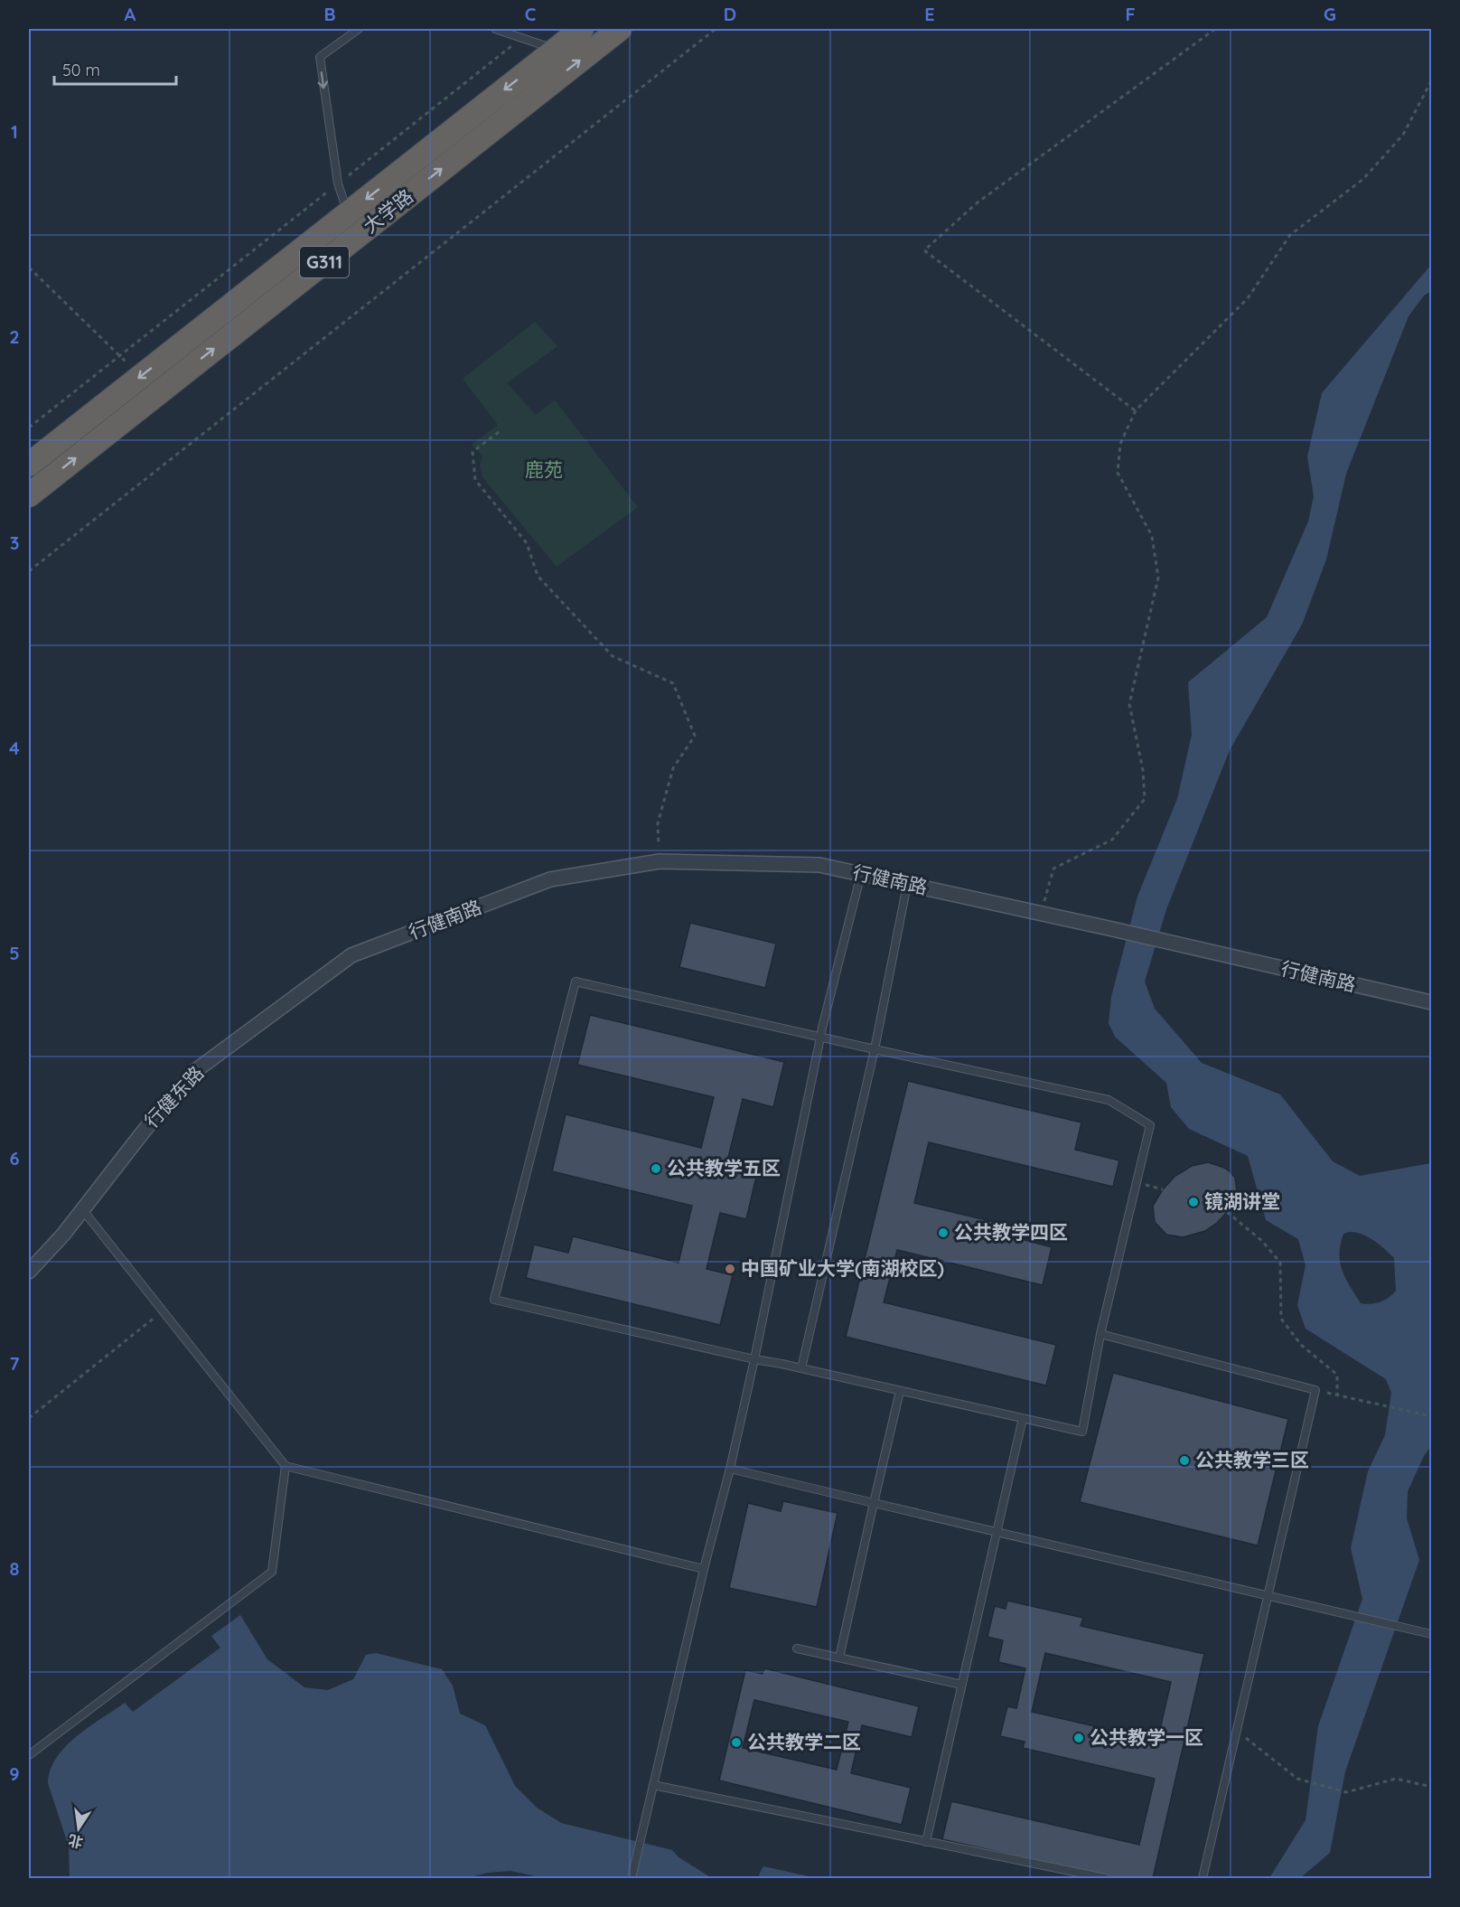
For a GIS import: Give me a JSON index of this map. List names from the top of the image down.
{
  "streets": {
    "highway": ["大学路", "G311"],
    "street": ["行健南路", "行健东路"]
  },
  "crossings": [
    ["行健南路", "行健东路"]
  ],
  "parks": ["鹿苑"],
  "places": [
    "公共教学五区",
    "镜湖讲堂",
    "公共教学四区",
    "中国矿业大学(南湖校区)",
    "公共教学三区",
    "公共教学一区",
    "公共教学二区"
  ],
  "scale_bar": "50 m",
  "north": "bottom",
  "grid": {
    "columns": [
      "A",
      "B",
      "C",
      "D",
      "E",
      "F",
      "G"
    ],
    "rows": [
      "1",
      "2",
      "3",
      "4",
      "5",
      "6",
      "7",
      "8",
      "9"
    ]
  }
}
